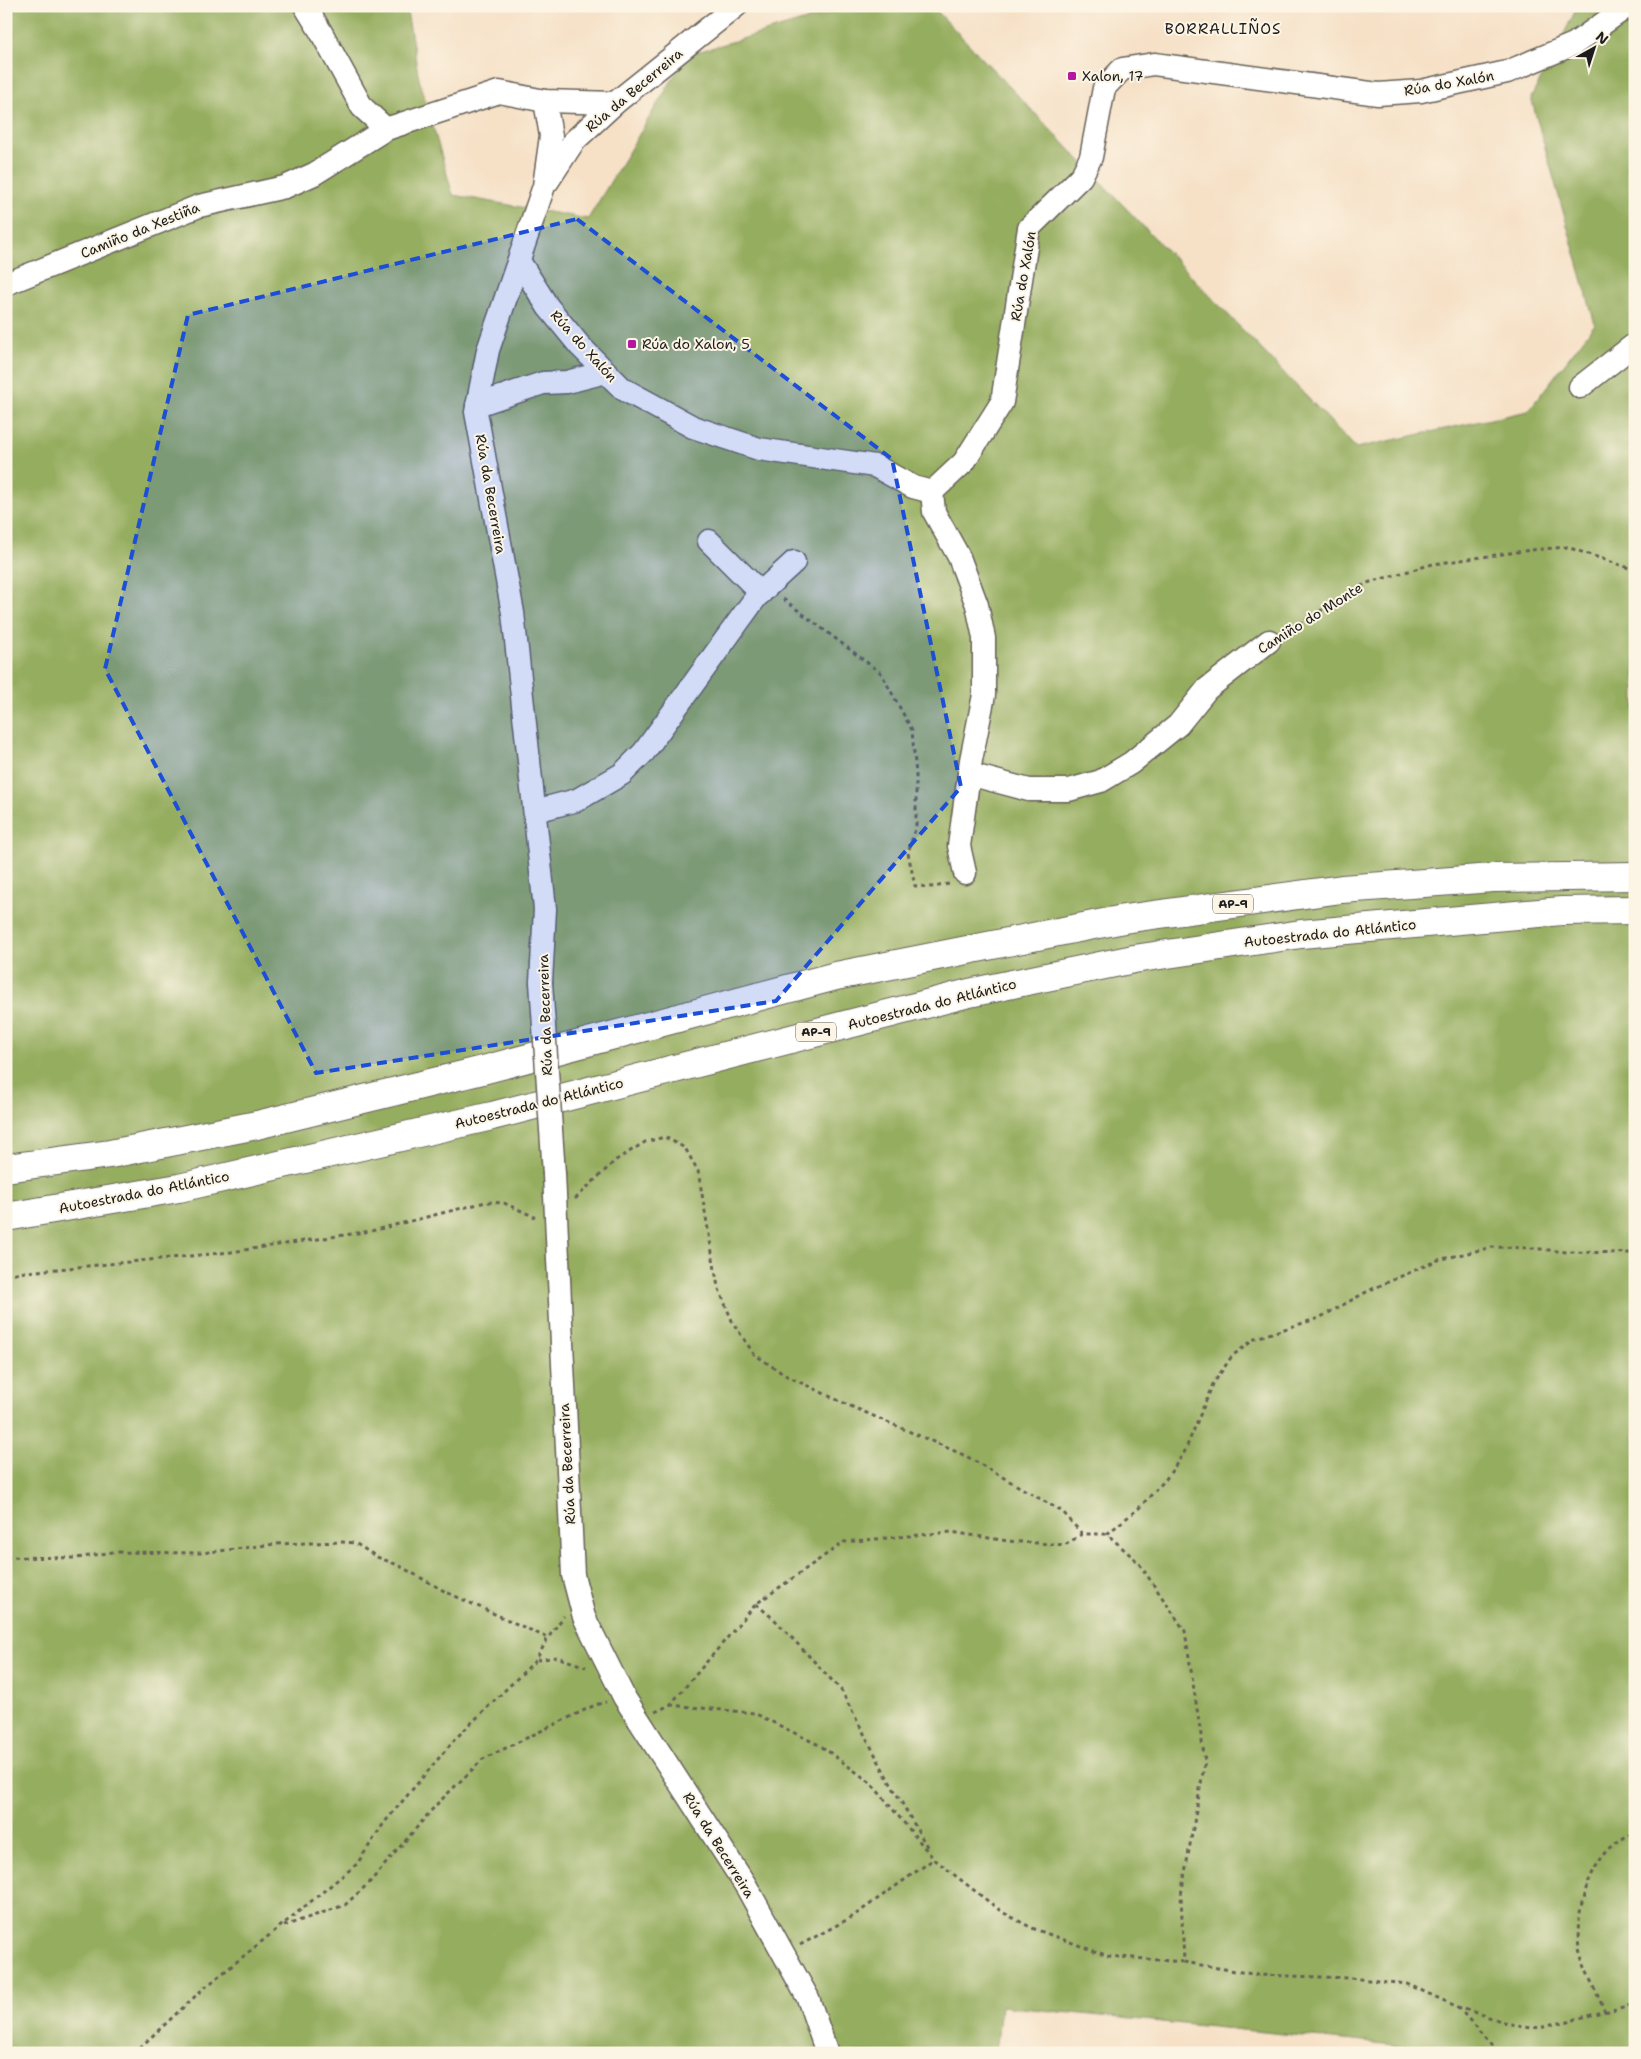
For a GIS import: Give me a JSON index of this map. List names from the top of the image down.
{
  "streets": {
    "highway": ["AP-9", "Autoestrada do Atlántico"],
    "street": [
      "Rúa do Xalón",
      "Rúa da Becerreira",
      "Camiño da Xestiña",
      "Camiño do Monte"
    ]
  },
  "crossings": [
    ["Rúa do Xalón", "Rúa da Becerreira"],
    ["Rúa da Becerreira", "Camiño da Xestiña"]
  ],
  "districts": ["BORRALLIÑOS"],
  "places": {
    "transit": ["Xalon, 17", "Rúa do Xalon, 5"]
  },
  "north": "top right"
}
